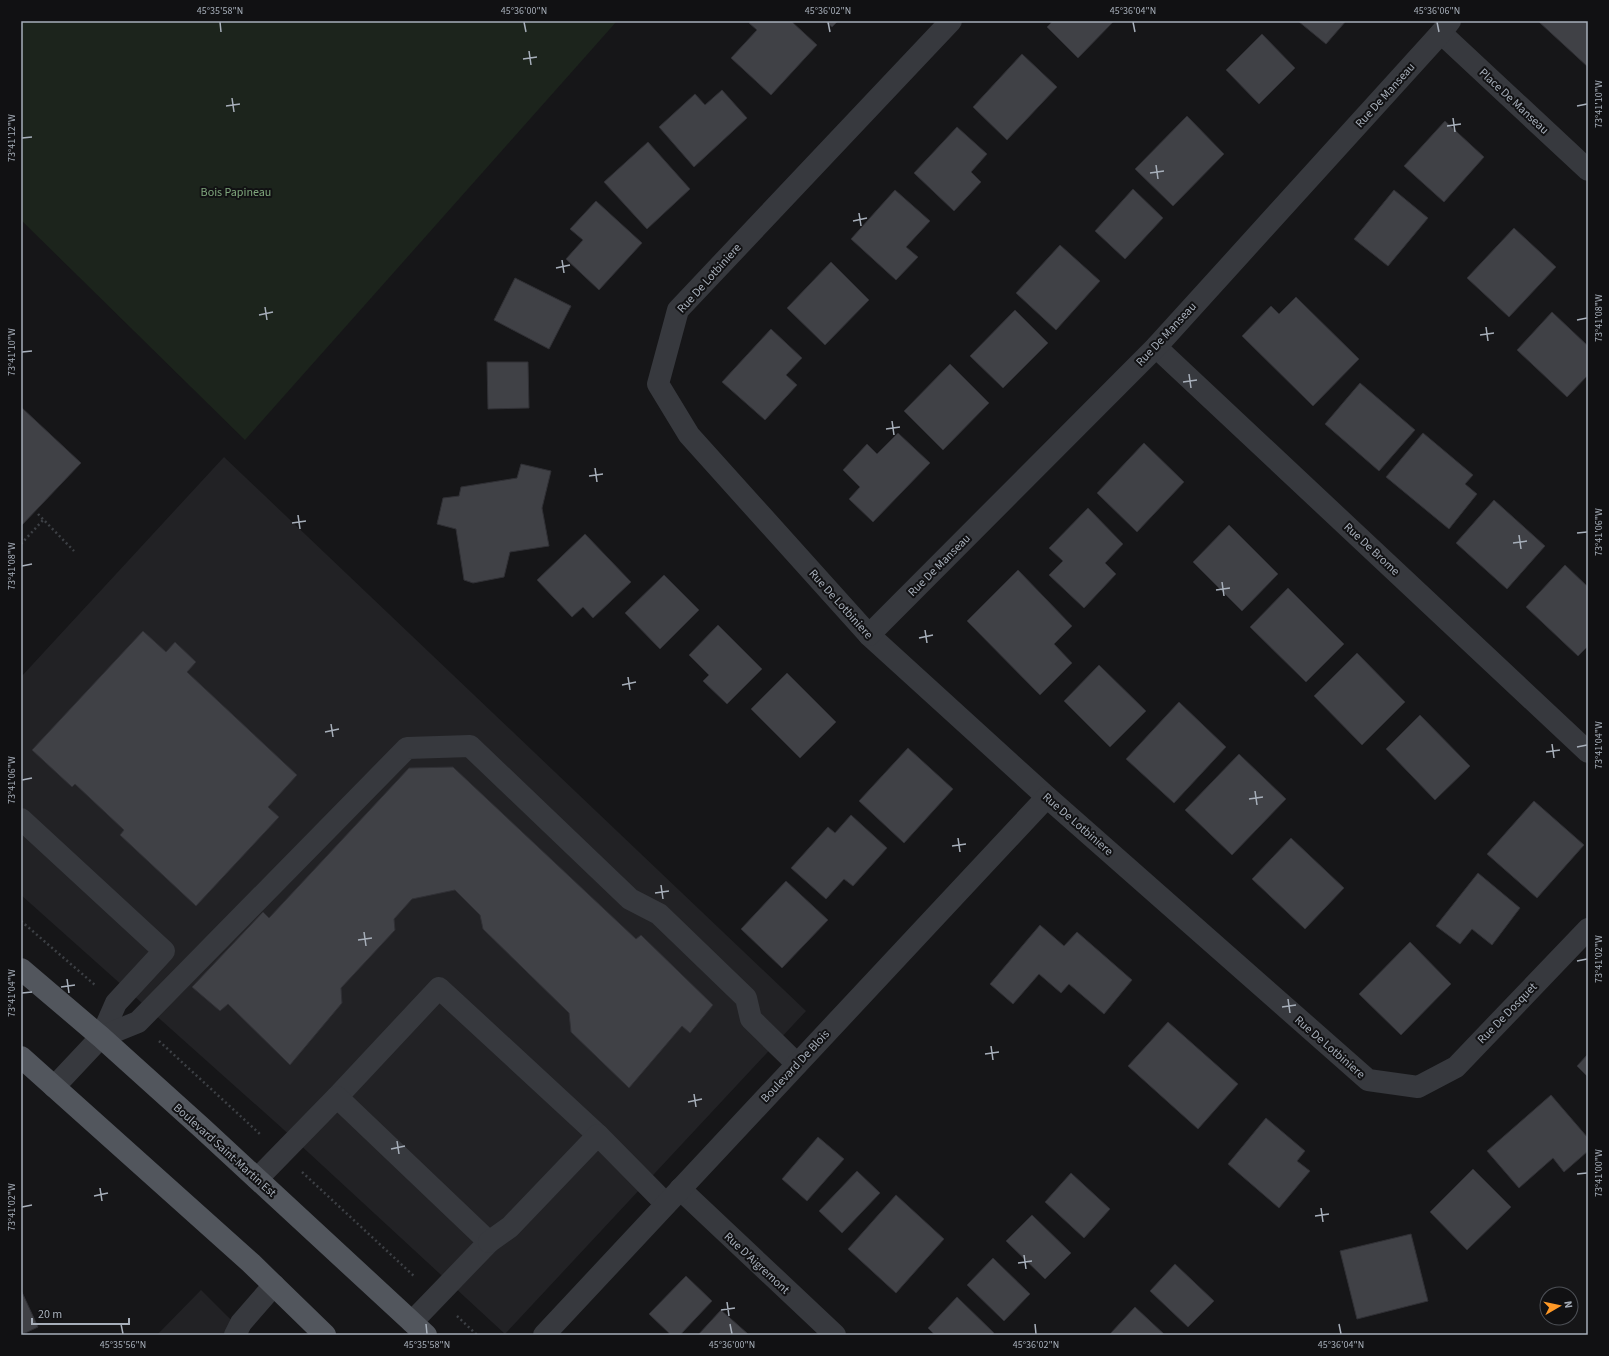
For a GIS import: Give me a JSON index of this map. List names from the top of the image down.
{
  "streets": {
    "main road": ["Boulevard Saint-Martin Est"],
    "street": [
      "Rue De Manseau",
      "Place De Manseau",
      "Rue De Lotbiniere",
      "Rue De Brome",
      "Rue De Dosquet",
      "Boulevard De Blois",
      "Rue D'Aigremont"
    ]
  },
  "crossings": [
    ["Rue De Manseau", "Place De Manseau"],
    ["Rue De Manseau", "Rue De Lotbiniere"],
    ["Rue De Manseau", "Rue De Brome"],
    ["Rue De Lotbiniere", "Rue De Dosquet"],
    ["Rue De Lotbiniere", "Boulevard De Blois"],
    ["Boulevard De Blois", "Rue D'Aigremont"]
  ],
  "parks": ["Bois Papineau"],
  "scale_bar": "20 m",
  "north": "right",
  "coordinates": [
    "45°35'58\"N",
    "45°36'00\"N",
    "45°36'02\"N",
    "45°36'04\"N",
    "45°36'06\"N",
    "73°41'10\"W",
    "73°41'12\"W",
    "73°41'08\"W",
    "73°41'06\"W",
    "73°41'04\"W",
    "73°41'02\"W",
    "73°41'00\"W",
    "45°35'56\"N"
  ]
}
